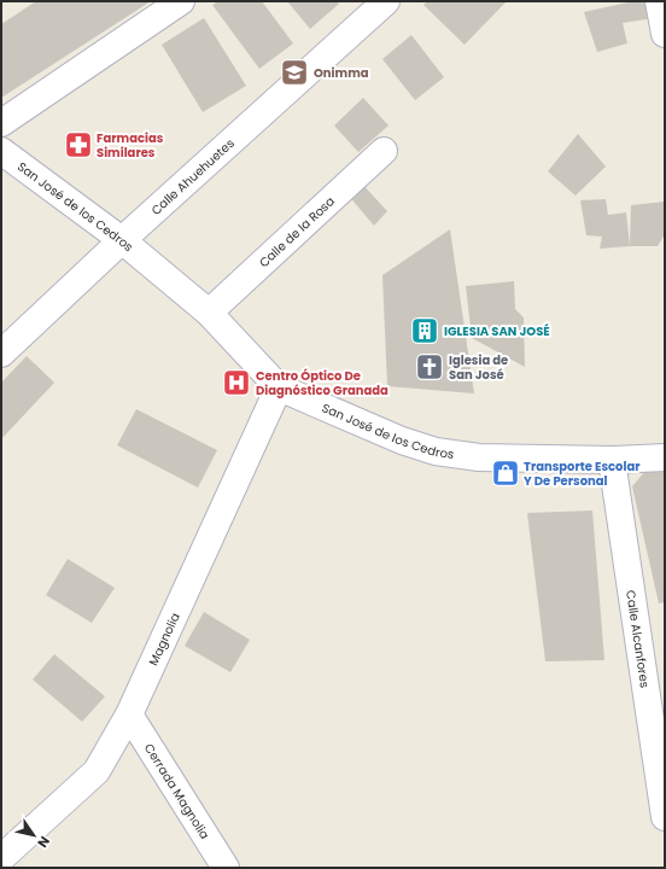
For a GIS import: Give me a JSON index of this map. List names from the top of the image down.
{
  "streets": {
    "street": [
      "Calle Ahuehuetes",
      "San José de los Cedros",
      "Calle de la Rosa",
      "Magnolia",
      "Calle Alcanfores",
      "Cerrada Magnolia"
    ]
  },
  "crossings": [
    ["Calle Ahuehuetes", "San José de los Cedros"],
    ["San José de los Cedros", "Calle de la Rosa"],
    ["San José de los Cedros", "Magnolia"],
    ["San José de los Cedros", "Calle Alcanfores"],
    ["Magnolia", "Cerrada Magnolia"]
  ],
  "places": {
    "school or university": ["Onimma"],
    "pharmacy": ["Farmacias Similares"],
    "building": ["IGLESIA SAN JOSÉ"],
    "church": ["Iglesia de San José"],
    "hospital": ["Centro Óptico De Diagnóstico Granada"],
    "shop": ["Transporte Escolar Y De Personal"]
  },
  "north": "bottom right"
}
